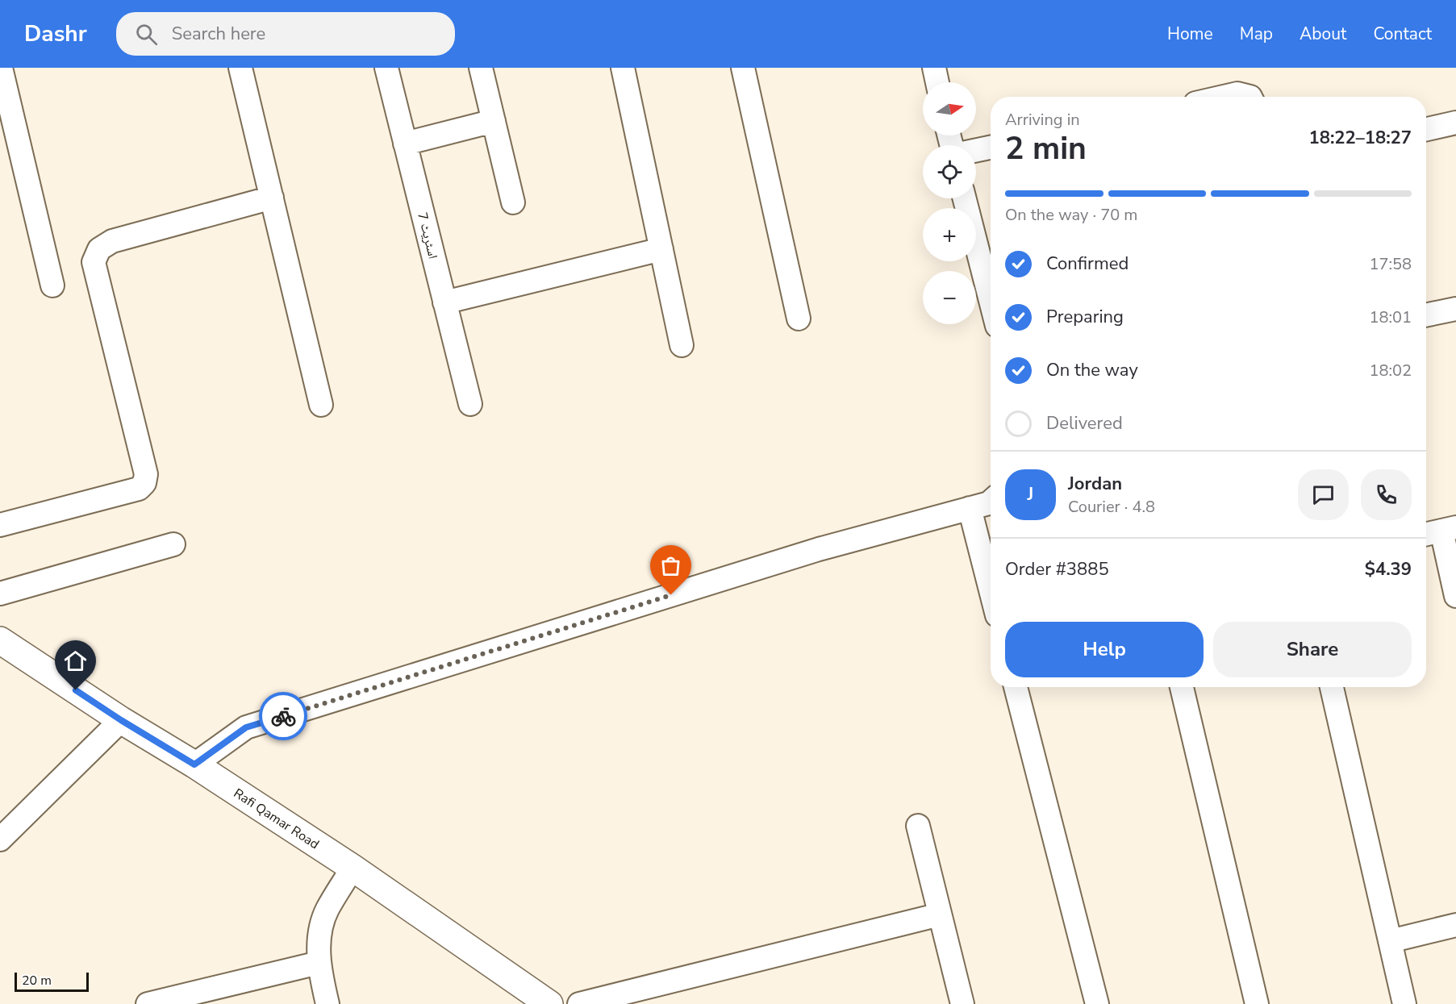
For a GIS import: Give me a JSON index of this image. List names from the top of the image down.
{
  "streets": {
    "street": ["اسٹریٹ 7", "Rafi Qamar Road"]
  },
  "scale_bar": "20 m",
  "north": "right",
  "page": {
    "header": "Dashr",
    "search": "Search here",
    "nav": [
      "Home",
      "Map",
      "About",
      "Contact"
    ],
    "map_buttons": ["+", "−"],
    "heading": ["2 min", "Arriving in", "18:22–18:27"],
    "panel": [
      "Jordan",
      "Courier · 4.8",
      "Order #3885",
      "$4.39"
    ],
    "bar": "On the way · 70 m",
    "list": [
      ["Confirmed", "17:58"],
      ["Preparing", "18:01"],
      ["On the way", "18:02"],
      "Delivered"
    ],
    "round": "J",
    "buttons": ["Help", "Share"],
    "scale": "20 m"
  }
}
